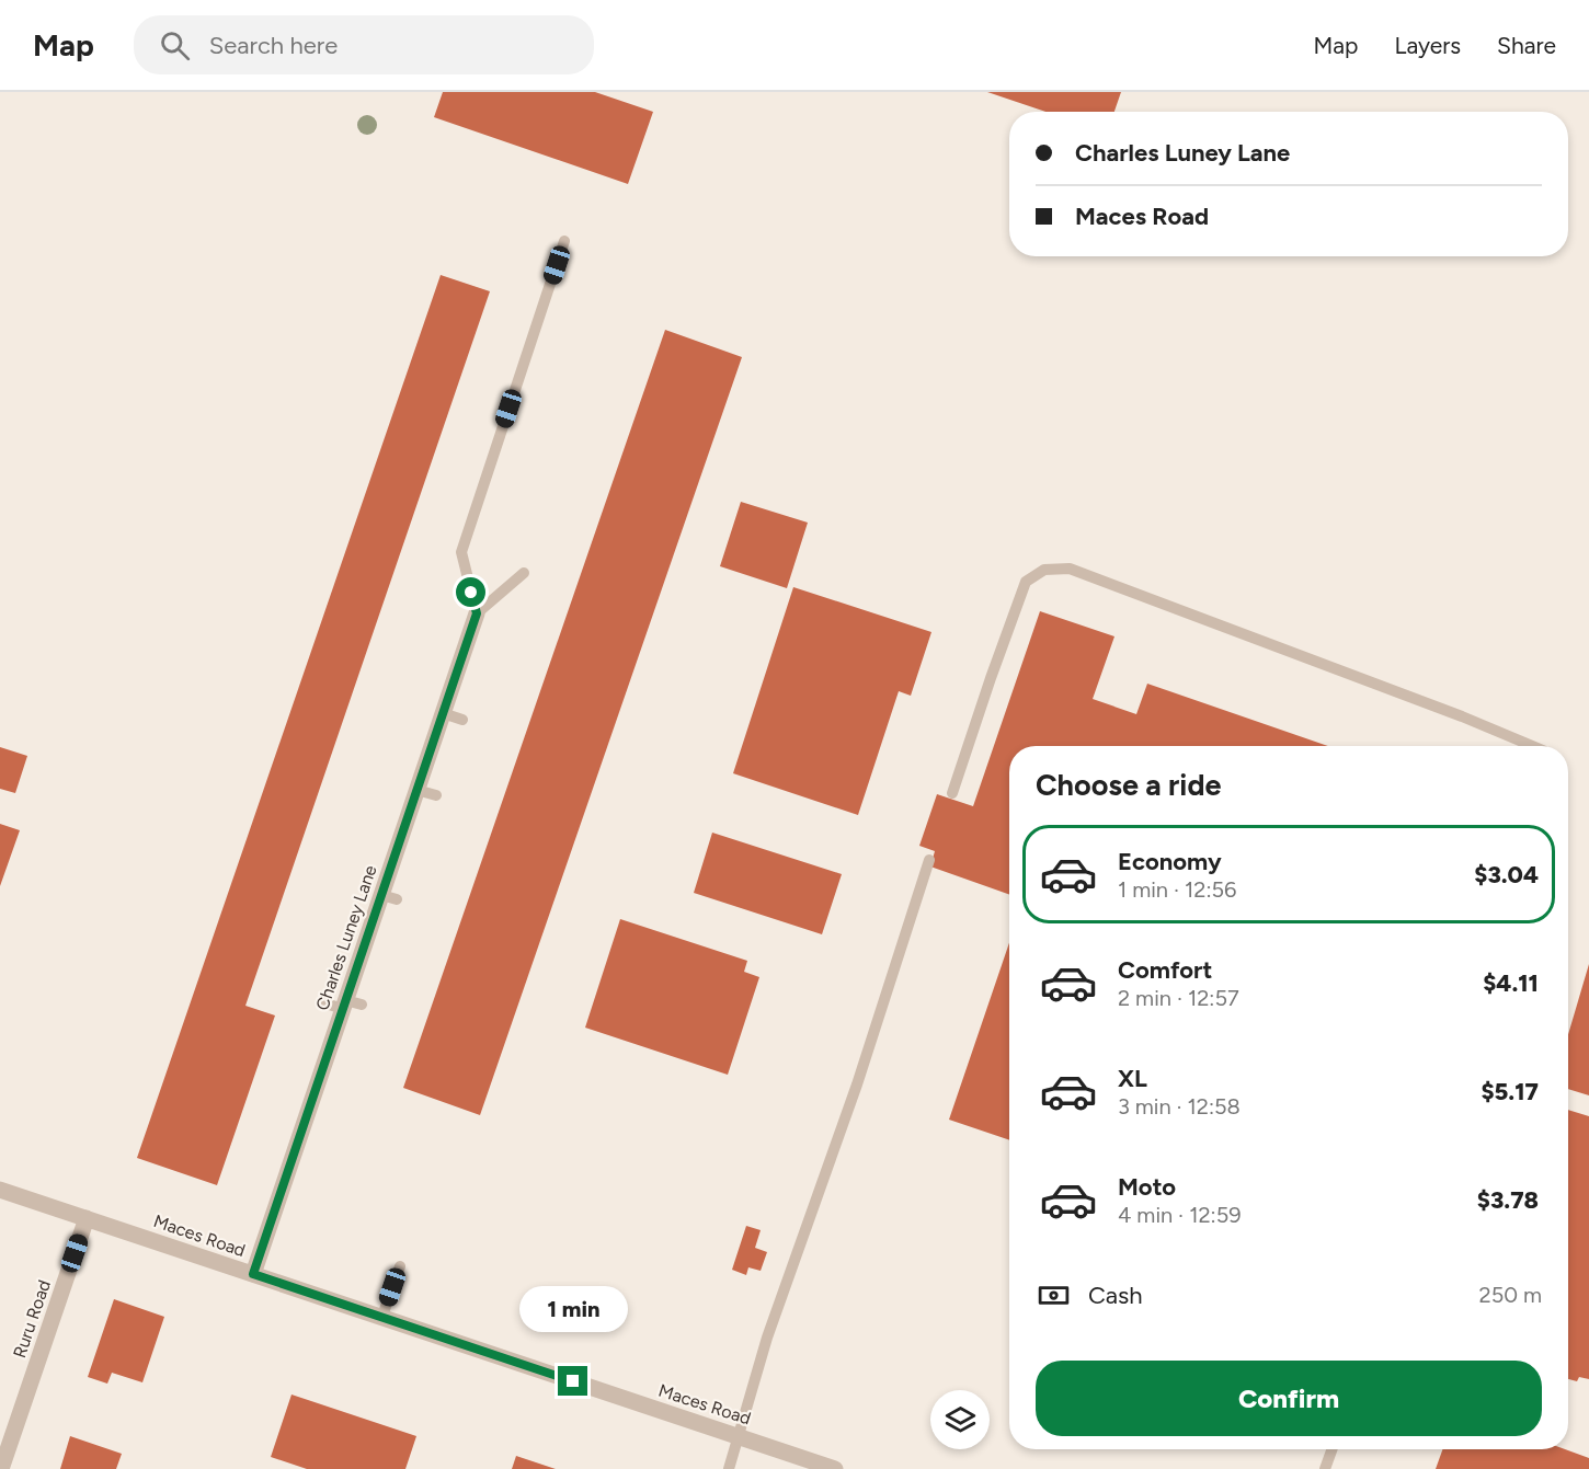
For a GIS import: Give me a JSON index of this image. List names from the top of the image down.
{
  "streets": {
    "street": ["Charles Luney Lane", "Maces Road", "Ruru Road"]
  },
  "crossings": [
    ["Charles Luney Lane", "Maces Road"],
    ["Maces Road", "Ruru Road"]
  ],
  "page": {
    "header": "Map",
    "search": "Search here",
    "nav": ["Map", "Layers", "Share"],
    "banner": ["Charles Luney Lane", "Maces Road"],
    "heading": "Choose a ride",
    "list": [
      {
        "name": "Economy",
        "note": "1 min · 12:56",
        "value": "$3.04"
      },
      {
        "name": "Comfort",
        "note": "2 min · 12:57",
        "value": "$4.11"
      },
      {
        "name": "XL",
        "note": "3 min · 12:58",
        "value": "$5.17"
      },
      {
        "name": "Moto",
        "note": "4 min · 12:59",
        "value": "$3.78"
      }
    ],
    "pay": ["Cash", "250 m"],
    "bubble": "1 min",
    "buttons": "Confirm"
  }
}
